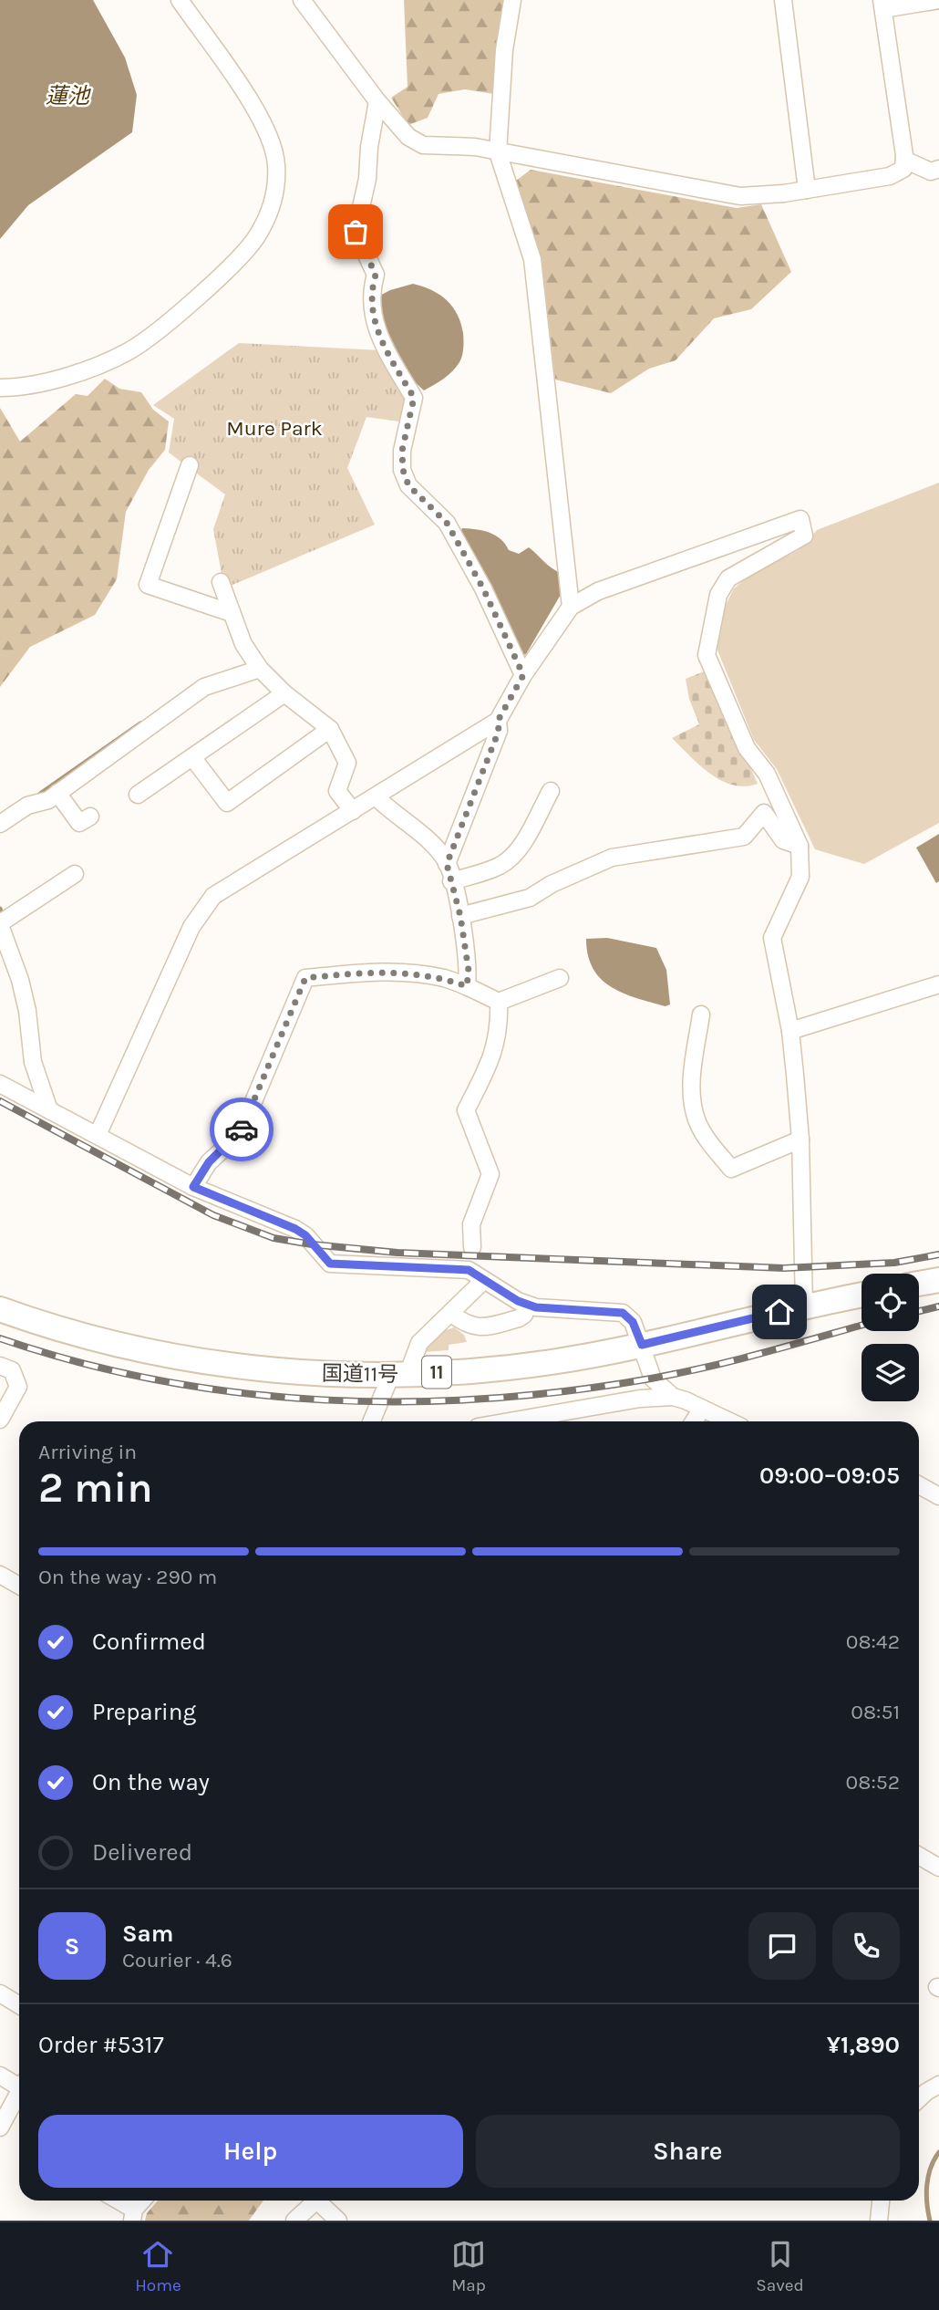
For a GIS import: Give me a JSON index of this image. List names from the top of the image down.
{
  "streets": {
    "highway": ["11", "国道11号"]
  },
  "water": ["蓮池"],
  "parks": ["Mure Park"],
  "page": {
    "heading": ["2 min", "Arriving in", "09:00–09:05"],
    "panel": [
      "Sam",
      "Courier · 4.6",
      "Order #5317",
      "¥1,890"
    ],
    "bar": "On the way · 290 m",
    "list": [
      ["Confirmed", "08:42"],
      ["Preparing", "08:51"],
      ["On the way", "08:52"],
      "Delivered"
    ],
    "round": "S",
    "buttons": ["Help", "Share"],
    "tabs": ["Home", "Map", "Saved"]
  }
}
